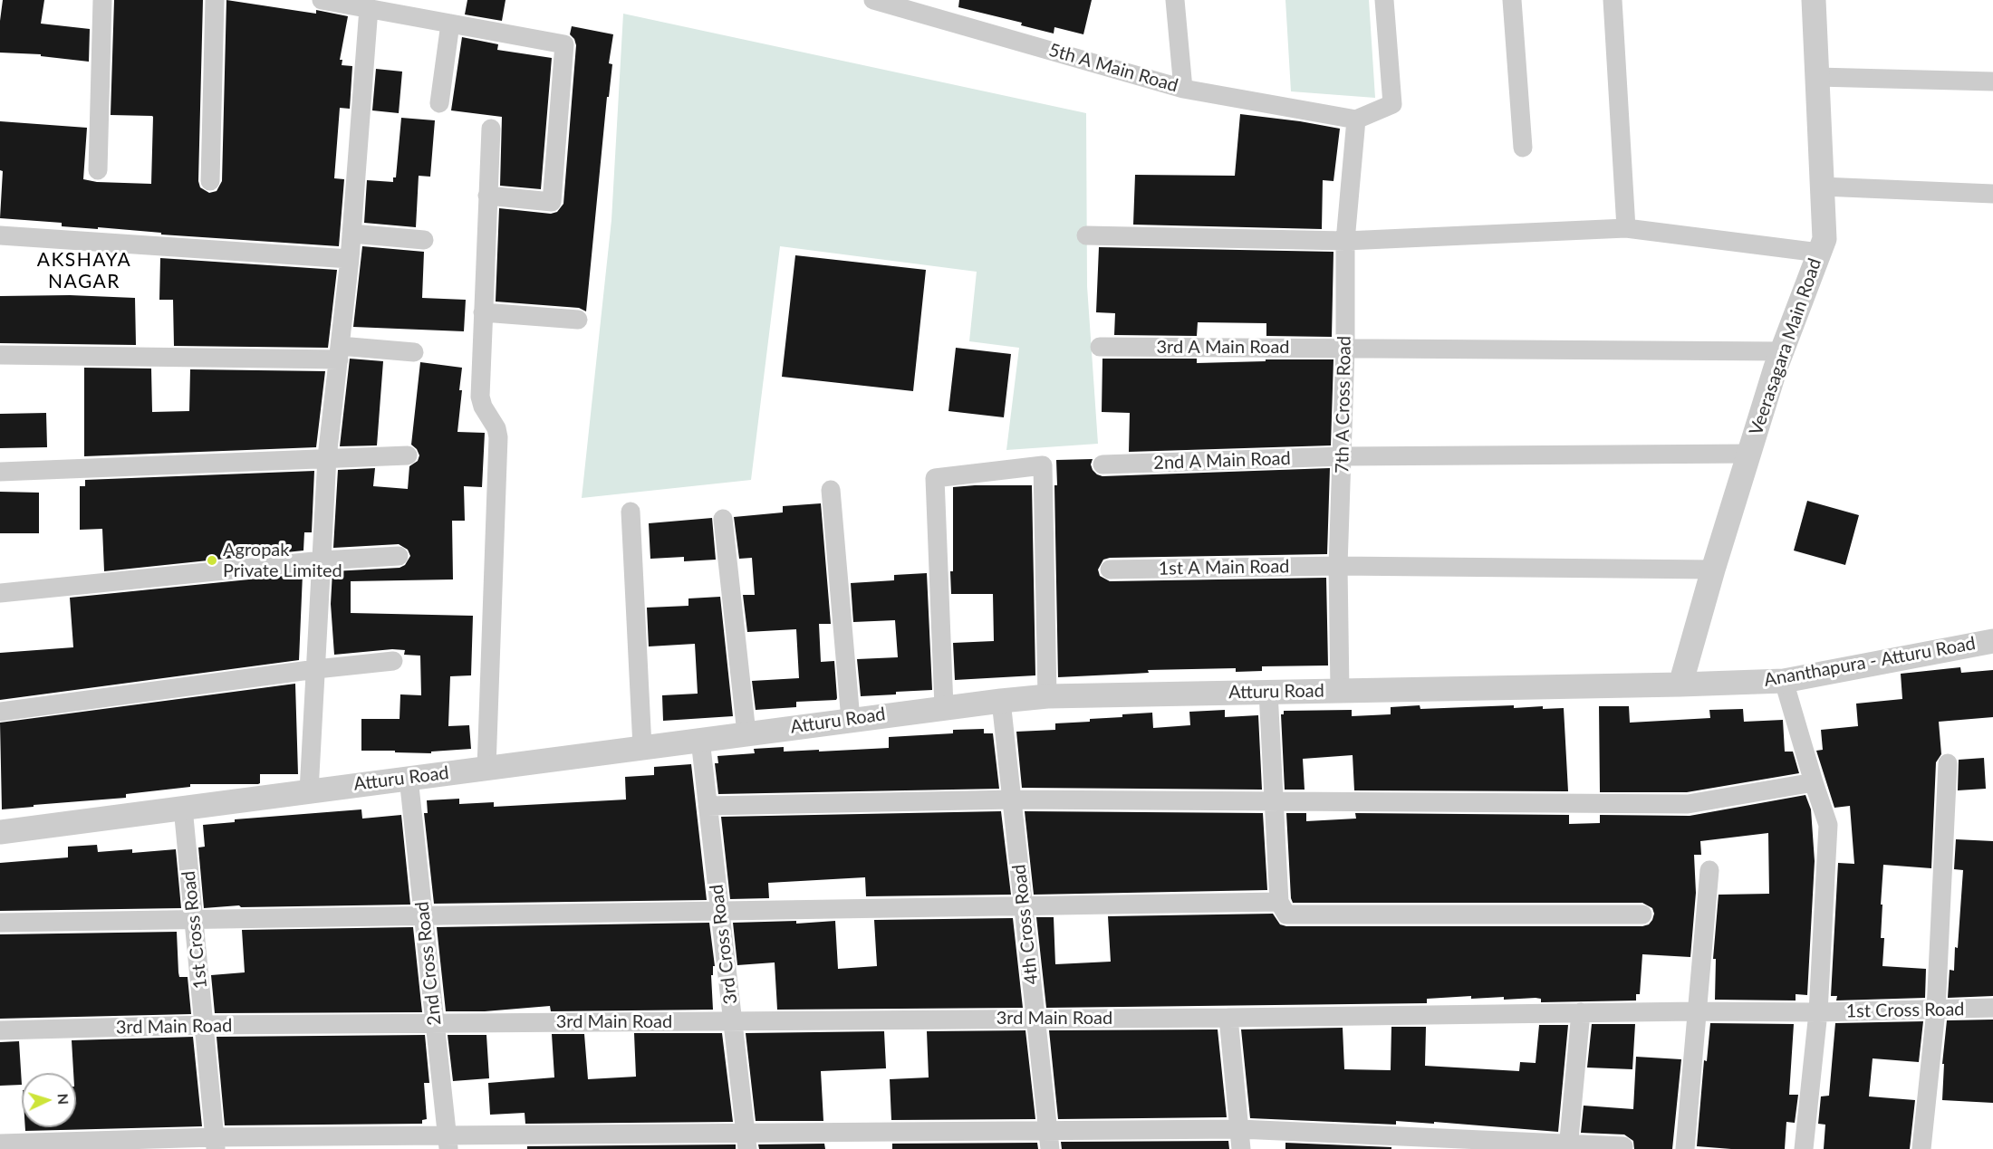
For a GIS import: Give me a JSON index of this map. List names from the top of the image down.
{
  "streets": {
    "street": [
      "5th A Main Road",
      "Veerasagara Main Road",
      "3rd A Main Road",
      "7th A Cross Road",
      "2nd A Main Road",
      "1st A Main Road",
      "Ananthapura - Atturu Road",
      "Atturu Road",
      "4th Cross Road",
      "1st Cross Road",
      "3rd Cross Road",
      "2nd Cross Road",
      "3rd Main Road"
    ]
  },
  "crossings": [
    ["5th A Main Road", "7th A Cross Road"],
    ["Veerasagara Main Road", "3rd A Main Road"],
    ["Veerasagara Main Road", "2nd A Main Road"],
    ["Veerasagara Main Road", "1st A Main Road"],
    ["Veerasagara Main Road", "Ananthapura - Atturu Road"],
    ["Veerasagara Main Road", "Atturu Road"],
    ["3rd A Main Road", "7th A Cross Road"],
    ["7th A Cross Road", "2nd A Main Road"],
    ["7th A Cross Road", "1st A Main Road"],
    ["7th A Cross Road", "Atturu Road"],
    ["Ananthapura - Atturu Road", "Atturu Road"],
    ["Atturu Road", "4th Cross Road"],
    ["Atturu Road", "1st Cross Road"],
    ["Atturu Road", "3rd Cross Road"],
    ["Atturu Road", "2nd Cross Road"],
    ["4th Cross Road", "3rd Main Road"],
    ["1st Cross Road", "3rd Main Road"],
    ["3rd Cross Road", "3rd Main Road"],
    ["2nd Cross Road", "3rd Main Road"]
  ],
  "districts": ["AKSHAYA NAGAR"],
  "places": ["Agropak Private Limited"],
  "north": "right"
}
